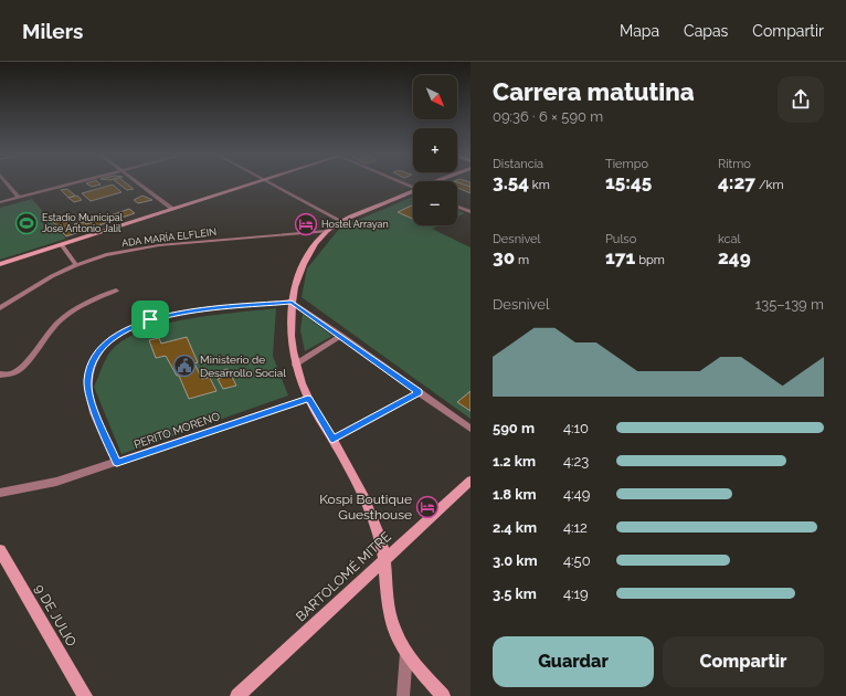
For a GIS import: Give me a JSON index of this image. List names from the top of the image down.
{
  "streets": {
    "street": [
      "ADA MARÍA ELFLEIN",
      "PERITO MORENO",
      "BARTOLOMÉ MITRE",
      "9 DE JULIO"
    ]
  },
  "places": {
    "sports": ["Estadio Municipal José Antonio Jalil"],
    "hotel": ["Hostel Arrayan", "Kospi Boutique Guesthouse"],
    "public building": ["Ministerio de Desarrollo Social"]
  },
  "north": "bottom right",
  "page": {
    "header": "Milers",
    "nav": ["Mapa", "Capas", "Compartir"],
    "heading": ["Carrera matutina", "09:36 · 6 × 590 m"],
    "map_buttons": ["+", "−"],
    "stats": [
      ["Distancia", "3.54 km"],
      ["Tiempo", "15:45"],
      ["Ritmo", "4:27 /km"],
      ["Desnivel", "30 m"],
      ["Pulso", "171 bpm"],
      ["kcal", "249"]
    ],
    "chart": ["Desnivel", "135–139 m"],
    "list": [
      {
        "name": "590 m",
        "note": "4:10"
      },
      {
        "name": "1.2 km",
        "note": "4:23"
      },
      {
        "name": "1.8 km",
        "note": "4:49"
      },
      {
        "name": "2.4 km",
        "note": "4:12"
      },
      {
        "name": "3.0 km",
        "note": "4:50"
      },
      {
        "name": "3.5 km",
        "note": "4:19"
      }
    ],
    "buttons": ["Guardar", "Compartir"]
  }
}
